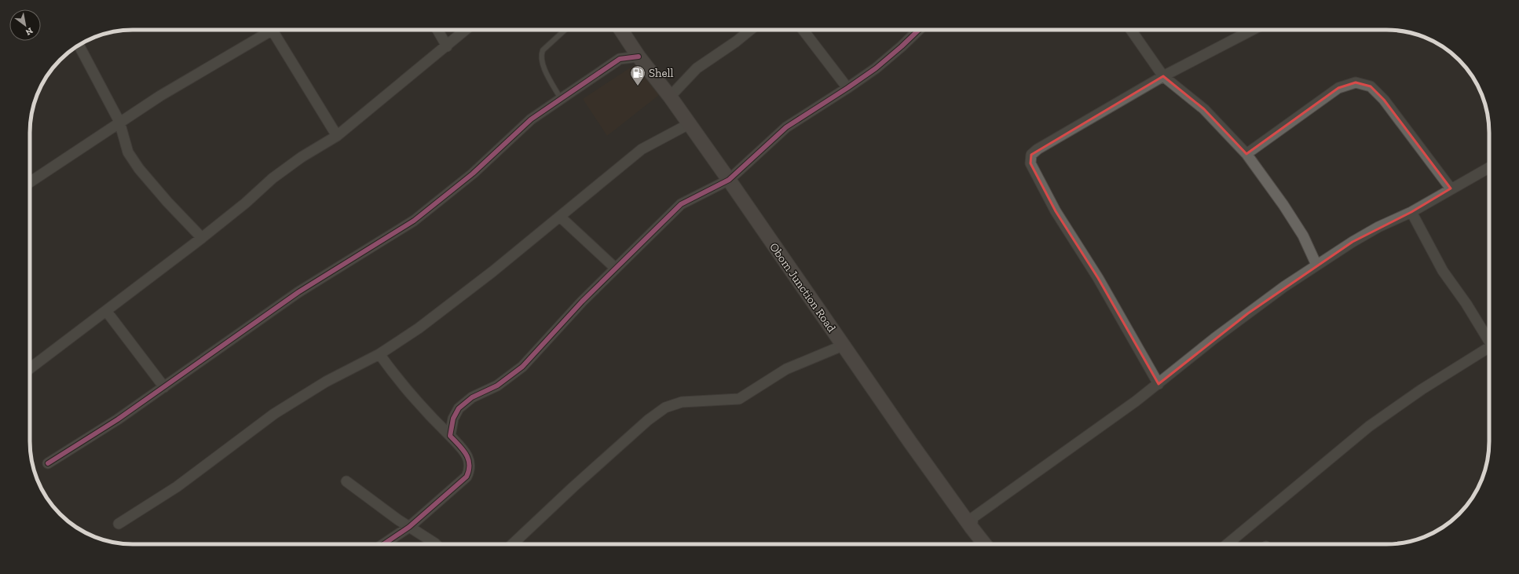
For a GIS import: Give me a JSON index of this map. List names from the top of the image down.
{
  "streets": {
    "main road": ["Obom Junction Road"]
  },
  "places": {
    "fuel station": ["Shell"]
  },
  "north": "bottom right"
}
